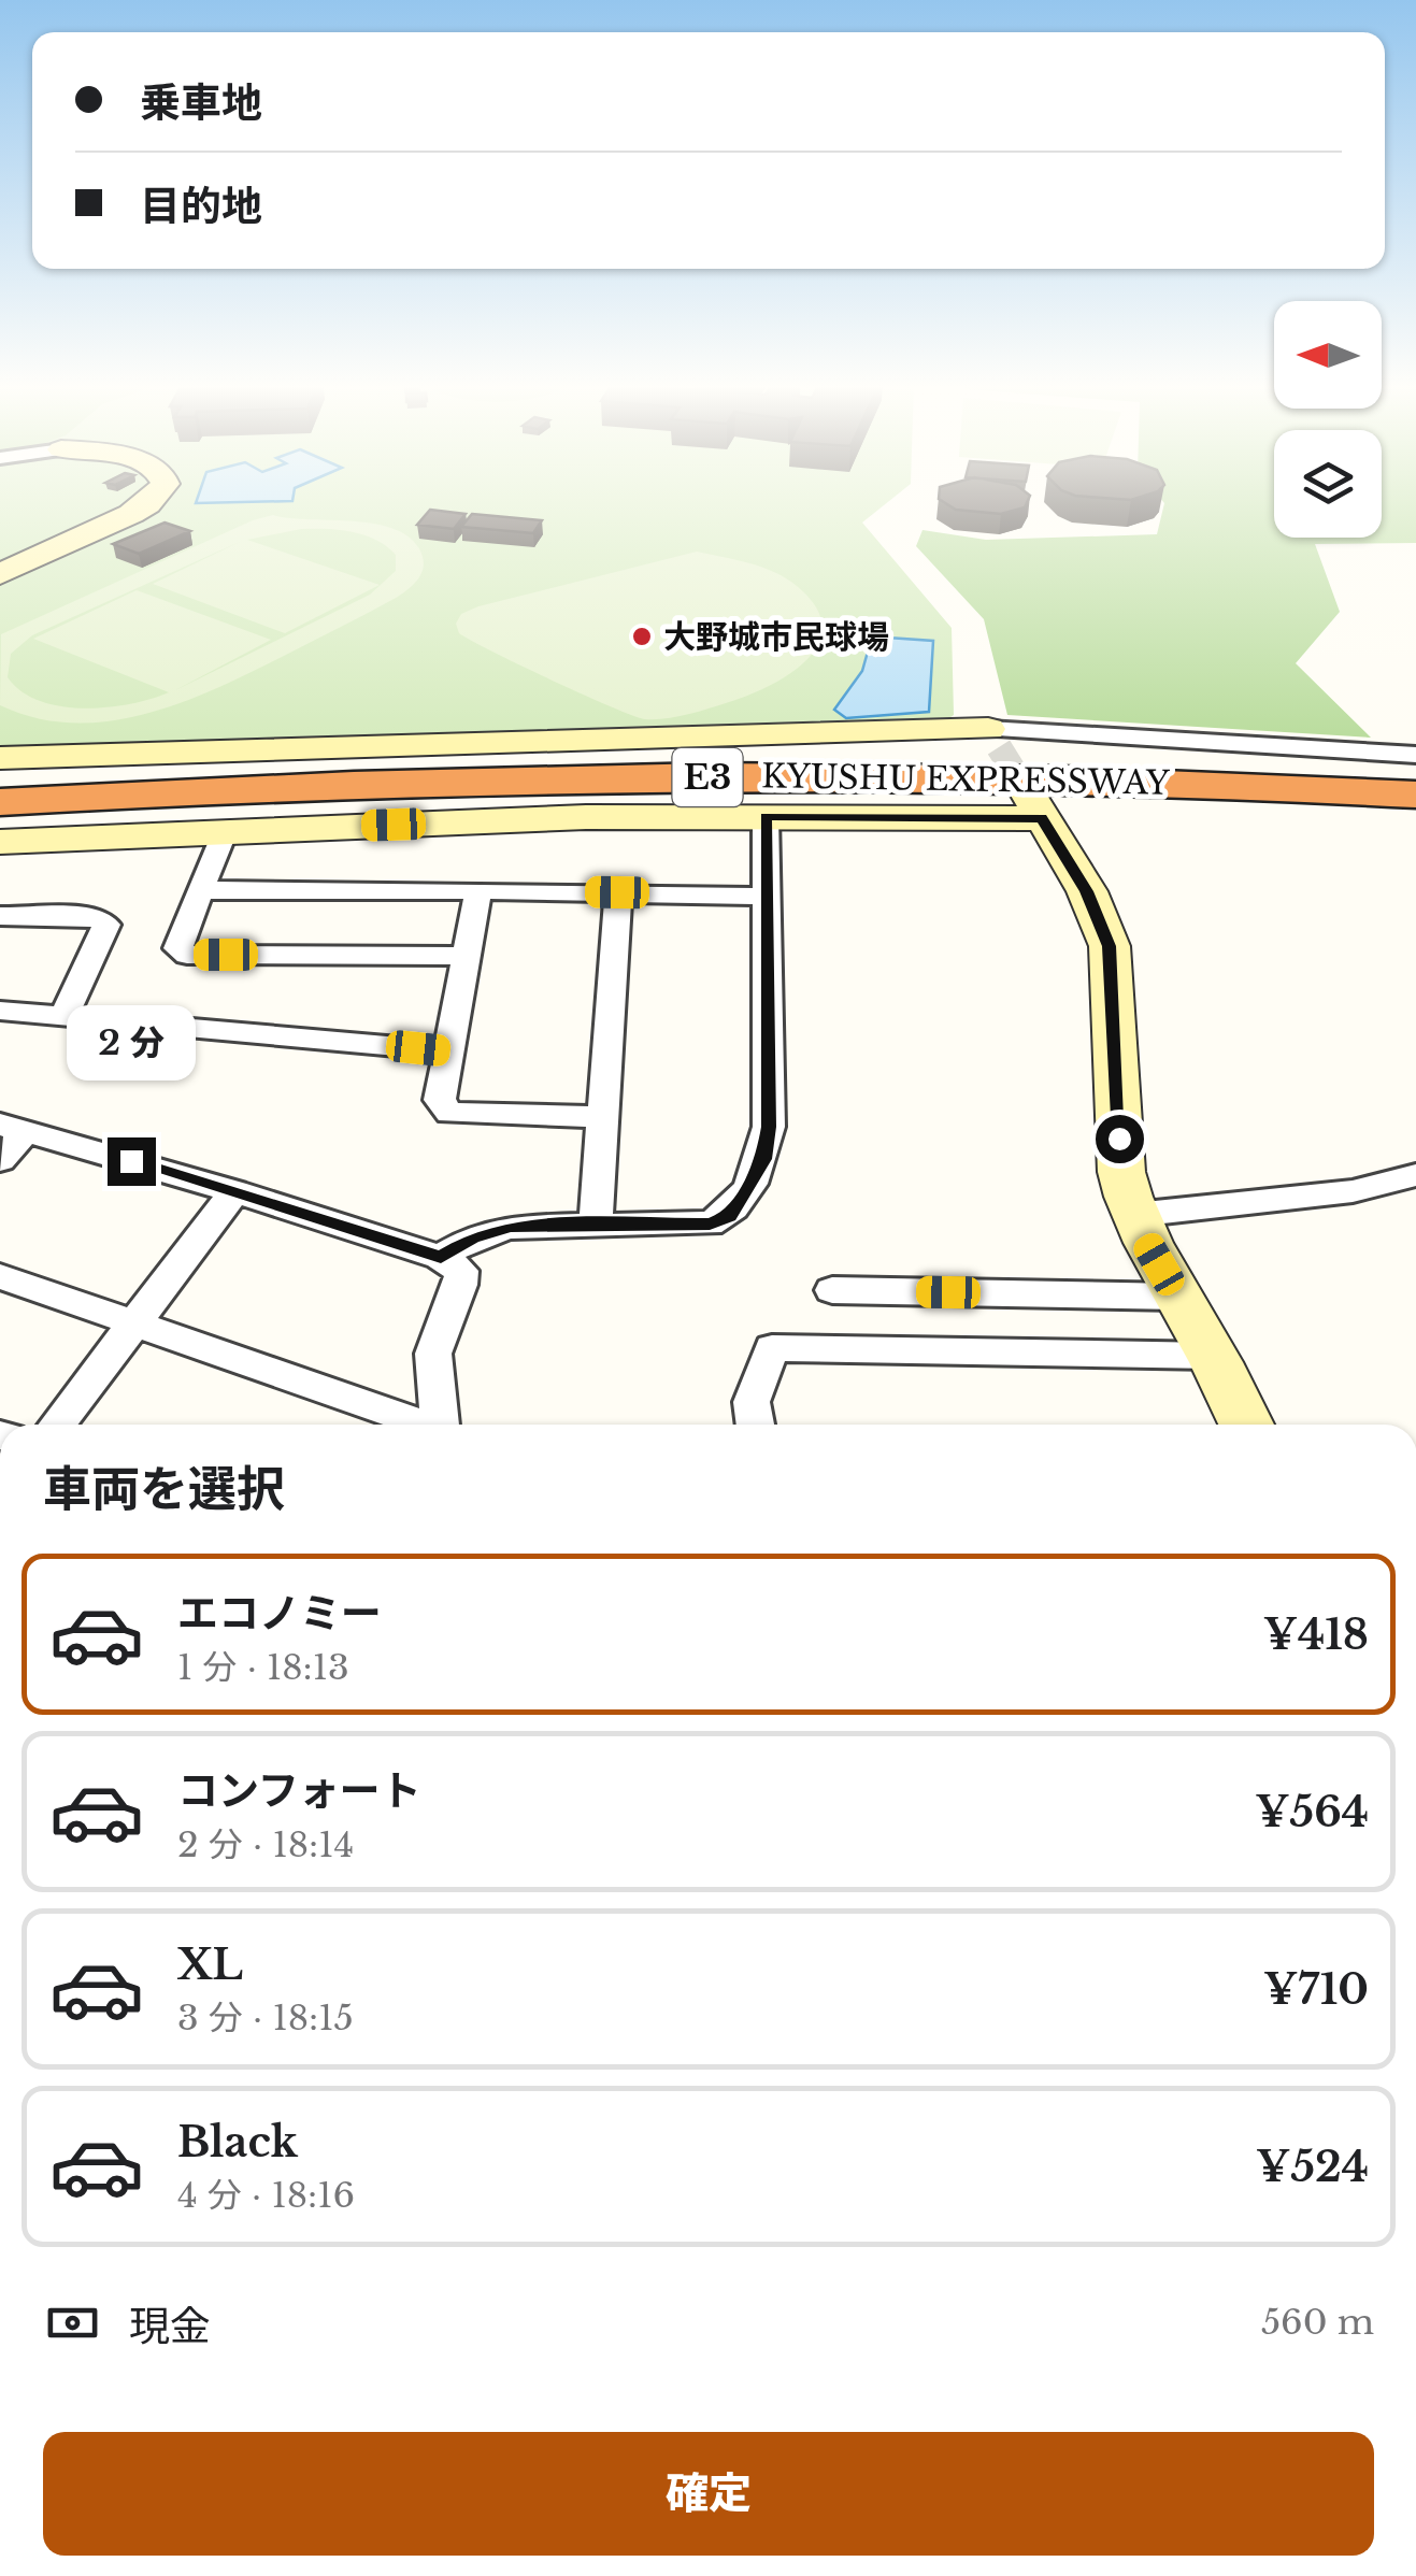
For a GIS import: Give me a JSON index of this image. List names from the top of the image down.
{
  "streets": {
    "highway": ["E3", "KYUSHU EXPRESSWAY"]
  },
  "places": ["大野城市民球場"],
  "north": "left",
  "page": {
    "banner": ["乗車地", "目的地"],
    "bubble": "2 分",
    "heading": "車両を選択",
    "list": [
      {
        "name": "エコノミー",
        "note": "1 分 · 18:13",
        "value": "¥418"
      },
      {
        "name": "コンフォート",
        "note": "2 分 · 18:14",
        "value": "¥564"
      },
      {
        "name": "XL",
        "note": "3 分 · 18:15",
        "value": "¥710"
      },
      {
        "name": "Black",
        "note": "4 分 · 18:16",
        "value": "¥524"
      }
    ],
    "pay": ["現金", "560 m"],
    "buttons": "確定"
  }
}
